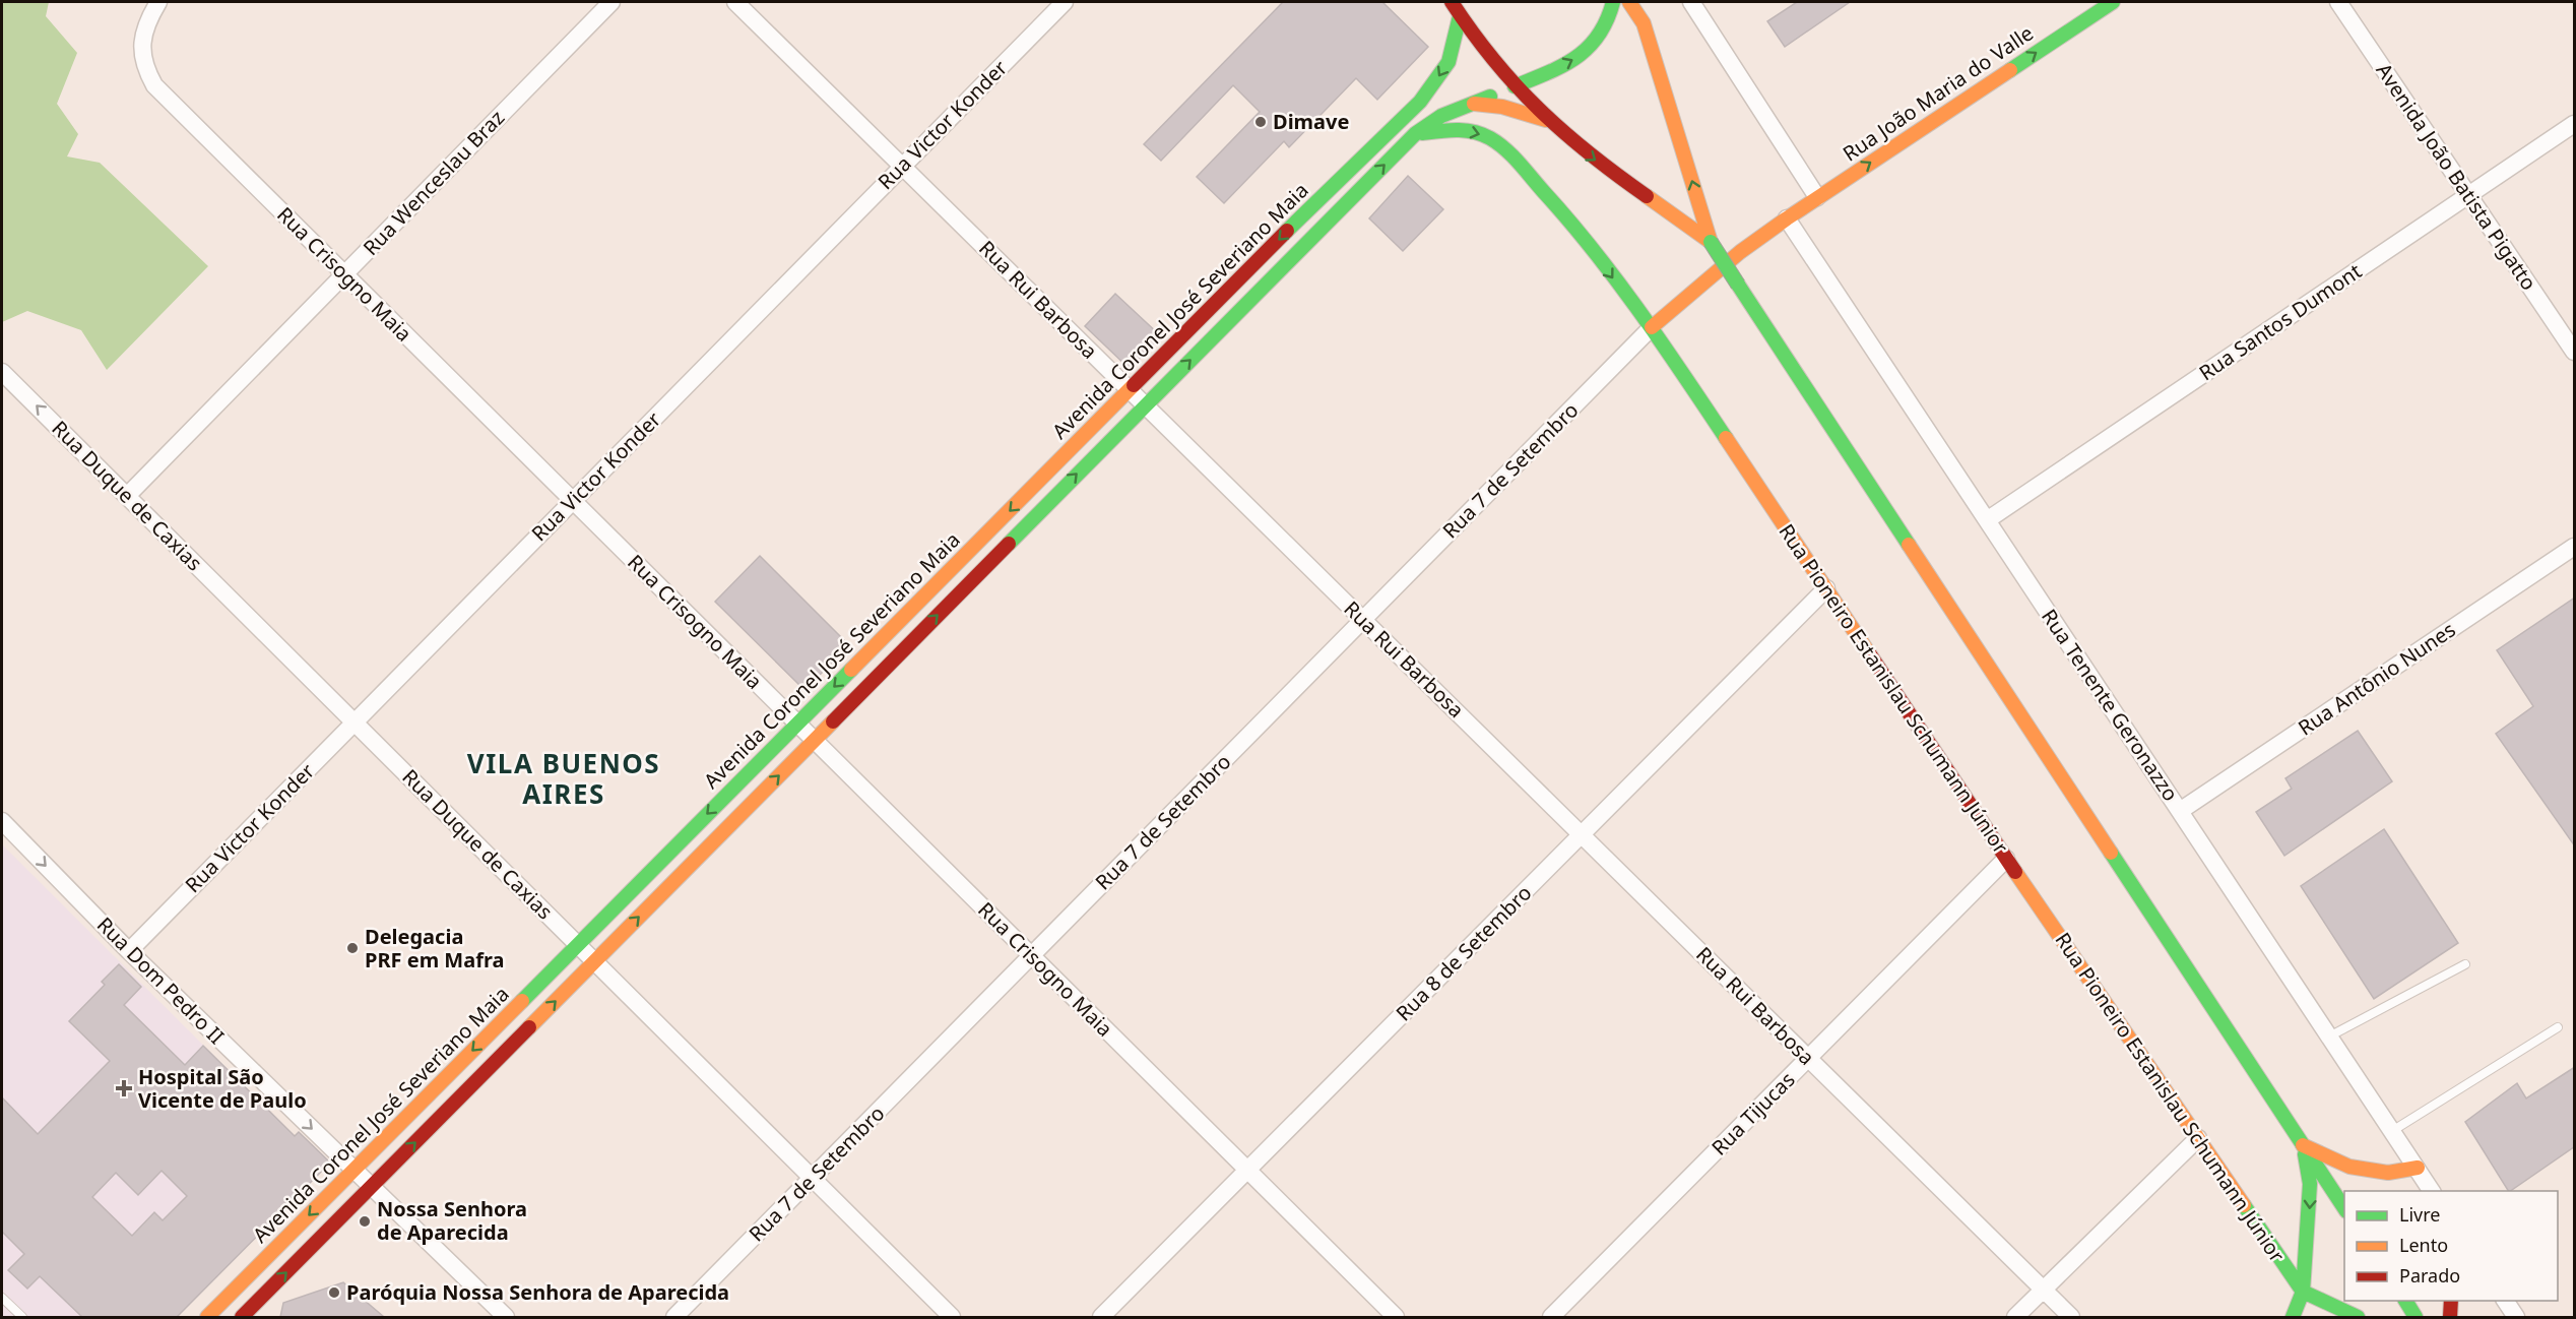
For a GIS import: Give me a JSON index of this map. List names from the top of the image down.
{
  "streets": {
    "main road": ["Rua João Maria do Valle", "Avenida Coronel José Severiano Maia", "Rua Pioneiro Estanislau Schumann Júnior"],
    "street": [
      "Rua Victor Konder",
      "Avenida João Batista Pigatto",
      "Rua Wenceslau Braz",
      "Rua Crisogno Maia",
      "Rua Rui Barbosa",
      "Rua Santos Dumont",
      "Rua 7 de Setembro",
      "Rua Duque de Caxias",
      "Rua Antônio Nunes",
      "Rua Tenente Geronazzo",
      "Rua 8 de Setembro",
      "Rua Dom Pedro II",
      "Rua Tijucas"
    ]
  },
  "crossings": [
    ["Rua João Maria do Valle", "Rua 7 de Setembro"],
    ["Rua João Maria do Valle", "Rua Pioneiro Estanislau Schumann Júnior"],
    ["Rua João Maria do Valle", "Rua Tenente Geronazzo"],
    ["Rua Victor Konder", "Rua Crisogno Maia"],
    ["Rua Victor Konder", "Rua Rui Barbosa"],
    ["Rua Victor Konder", "Rua Duque de Caxias"],
    ["Rua Victor Konder", "Rua Dom Pedro II"],
    ["Avenida João Batista Pigatto", "Rua Santos Dumont"],
    ["Rua Wenceslau Braz", "Rua Crisogno Maia"],
    ["Rua Wenceslau Braz", "Rua Duque de Caxias"],
    ["Rua Crisogno Maia", "Avenida Coronel José Severiano Maia"],
    ["Rua Crisogno Maia", "Rua 7 de Setembro"],
    ["Rua Crisogno Maia", "Rua 8 de Setembro"],
    ["Rua Rui Barbosa", "Avenida Coronel José Severiano Maia"],
    ["Rua Rui Barbosa", "Rua 7 de Setembro"],
    ["Rua Rui Barbosa", "Rua 8 de Setembro"],
    ["Rua Rui Barbosa", "Rua Tijucas"],
    ["Avenida Coronel José Severiano Maia", "Rua Duque de Caxias"],
    ["Avenida Coronel José Severiano Maia", "Rua Pioneiro Estanislau Schumann Júnior"],
    ["Avenida Coronel José Severiano Maia", "Rua Dom Pedro II"],
    ["Rua Santos Dumont", "Rua Tenente Geronazzo"],
    ["Rua 7 de Setembro", "Rua Duque de Caxias"],
    ["Rua 7 de Setembro", "Rua Pioneiro Estanislau Schumann Júnior"],
    ["Rua Antônio Nunes", "Rua Tenente Geronazzo"],
    ["Rua Pioneiro Estanislau Schumann Júnior", "Rua 8 de Setembro"],
    ["Rua Pioneiro Estanislau Schumann Júnior", "Rua Tijucas"]
  ],
  "one_way": ["Rua João Maria do Valle", "Rua Dom Pedro II"],
  "districts": ["VILA BUENOS AIRES"],
  "places": {
    "other": [
      "Dimave",
      "Delegacia PRF em Mafra",
      "Nossa Senhora de Aparecida",
      "Paróquia Nossa Senhora de Aparecida"
    ],
    "health": ["Hospital São Vicente de Paulo"]
  },
  "legend": ["Livre", "Lento", "Parado"]
}
